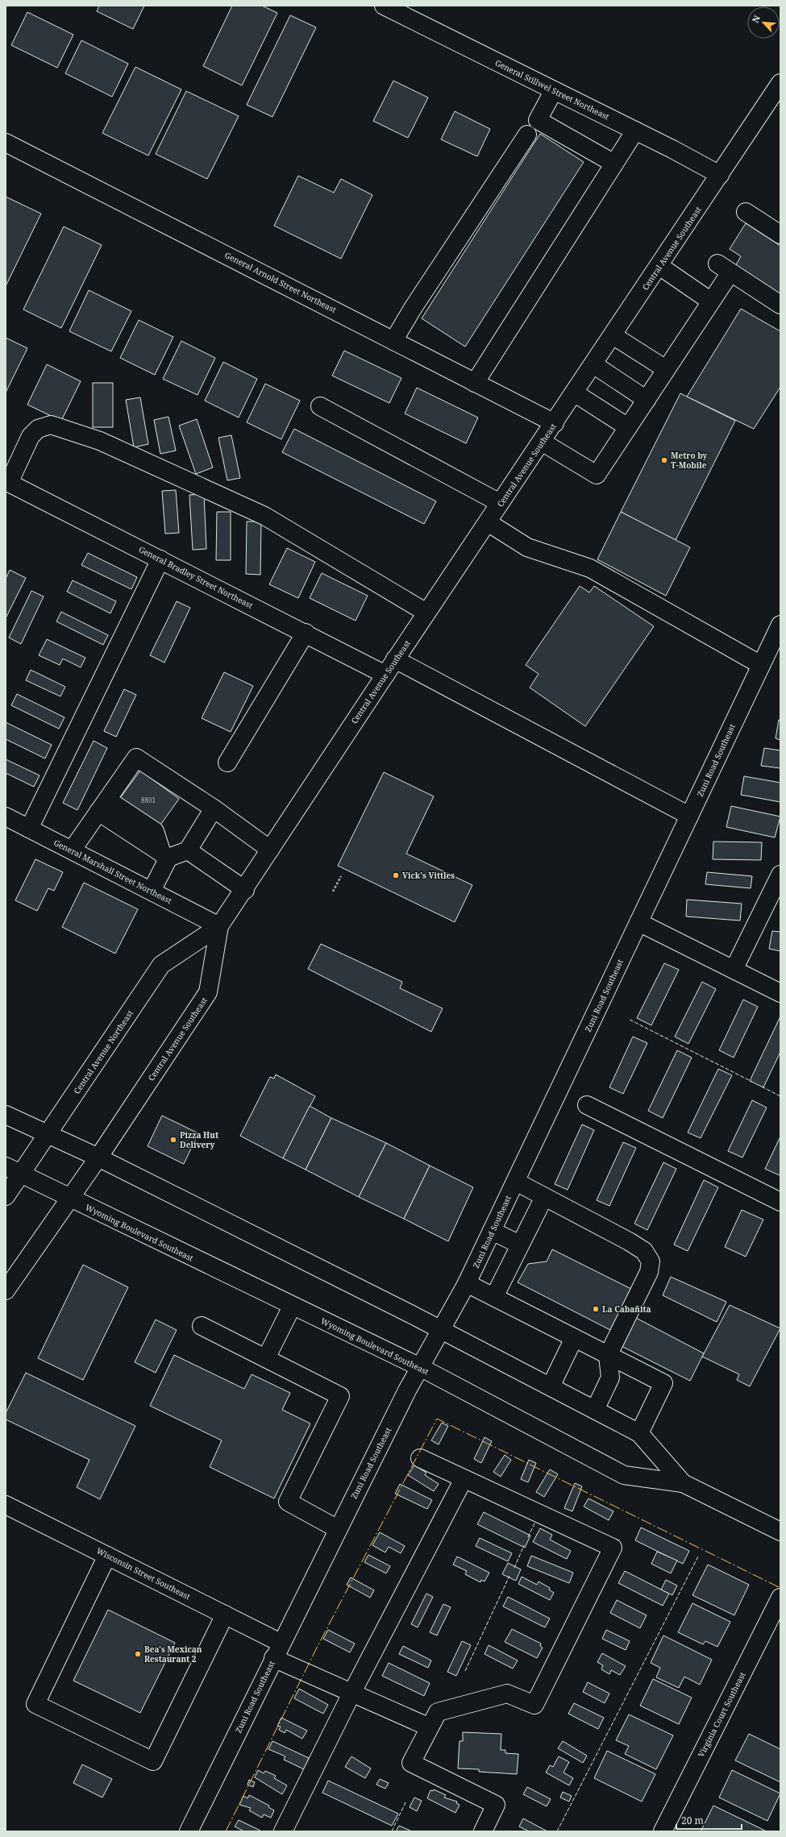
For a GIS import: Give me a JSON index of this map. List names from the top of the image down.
{
  "streets": {
    "street": [
      "General Stillwel Street Northeast",
      "Central Avenue Southeast",
      "General Arnold Street Northeast",
      "General Bradley Street Northeast",
      "Zuni Road Southeast",
      "General Marshall Street Northeast",
      "Central Avenue Northeast",
      "Wyoming Boulevard Southeast",
      "Wisconsin Street Southeast",
      "Virginia Court Southeast"
    ]
  },
  "crossings": [
    ["General Stillwel Street Northeast", "Central Avenue Southeast"],
    ["Central Avenue Southeast", "General Arnold Street Northeast"],
    ["Central Avenue Southeast", "General Bradley Street Northeast"],
    ["Central Avenue Southeast", "General Marshall Street Northeast"],
    ["Central Avenue Southeast", "Central Avenue Northeast"],
    ["Central Avenue Southeast", "Wyoming Boulevard Southeast"],
    ["Zuni Road Southeast", "Wyoming Boulevard Southeast"],
    ["Zuni Road Southeast", "Wisconsin Street Southeast"],
    ["General Marshall Street Northeast", "Central Avenue Northeast"],
    ["Central Avenue Northeast", "Wyoming Boulevard Southeast"]
  ],
  "places": [
    "Metro by T-Mobile",
    "Vick's Vittles",
    "Pizza Hut Delivery",
    "La Cabañita",
    "Bea's Mexican Restaurant 2"
  ],
  "house_numbers": ["8801"],
  "scale_bar": "20 m",
  "north": "top left"
}
